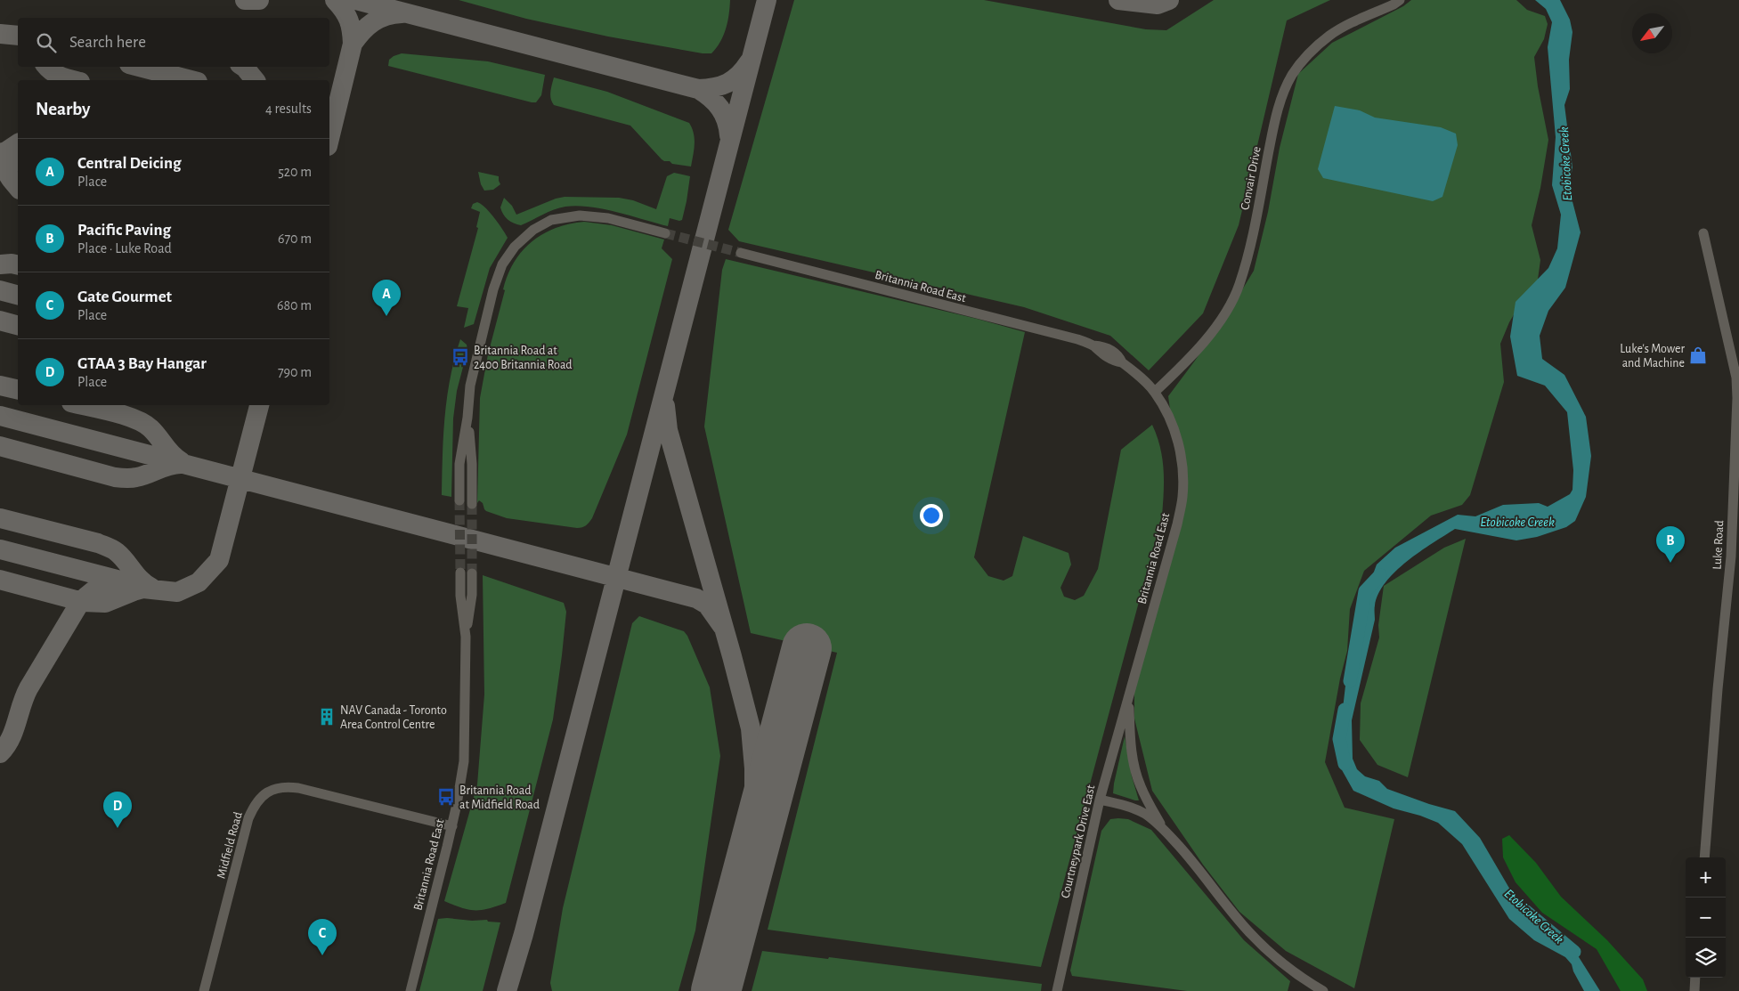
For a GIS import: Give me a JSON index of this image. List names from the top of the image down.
{
  "streets": {
    "street": [
      "Convair Drive",
      "Britannia Road East",
      "Luke Road",
      "Courtneypark Drive East",
      "Midfield Road"
    ]
  },
  "crossings": [
    ["Convair Drive", "Britannia Road East"],
    ["Britannia Road East", "Courtneypark Drive East"],
    ["Britannia Road East", "Midfield Road"]
  ],
  "water": ["Etobicoke Creek"],
  "places": {
    "shop": ["Luke's Mower and Machine"],
    "bus stop": ["Britannia Road at 2400 Britannia Road", "Britannia Road at Midfield Road"],
    "building": ["NAV Canada - Toronto Area Control Centre"]
  },
  "north": "bottom left",
  "page": {
    "search": "Search here",
    "heading": ["Nearby", "4 results"],
    "list": [
      {
        "mark": "A",
        "name": "Central Deicing",
        "note": "Place",
        "value": "520 m"
      },
      {
        "mark": "B",
        "name": "Pacific Paving",
        "note": "Place · Luke Road",
        "value": "670 m"
      },
      {
        "mark": "C",
        "name": "Gate Gourmet",
        "note": "Place",
        "value": "680 m"
      },
      {
        "mark": "D",
        "name": "GTAA 3 Bay Hangar",
        "note": "Place",
        "value": "790 m"
      }
    ],
    "pins": [
      "A",
      "B",
      "D",
      "C"
    ],
    "map_buttons": ["+", "−"]
  }
}
